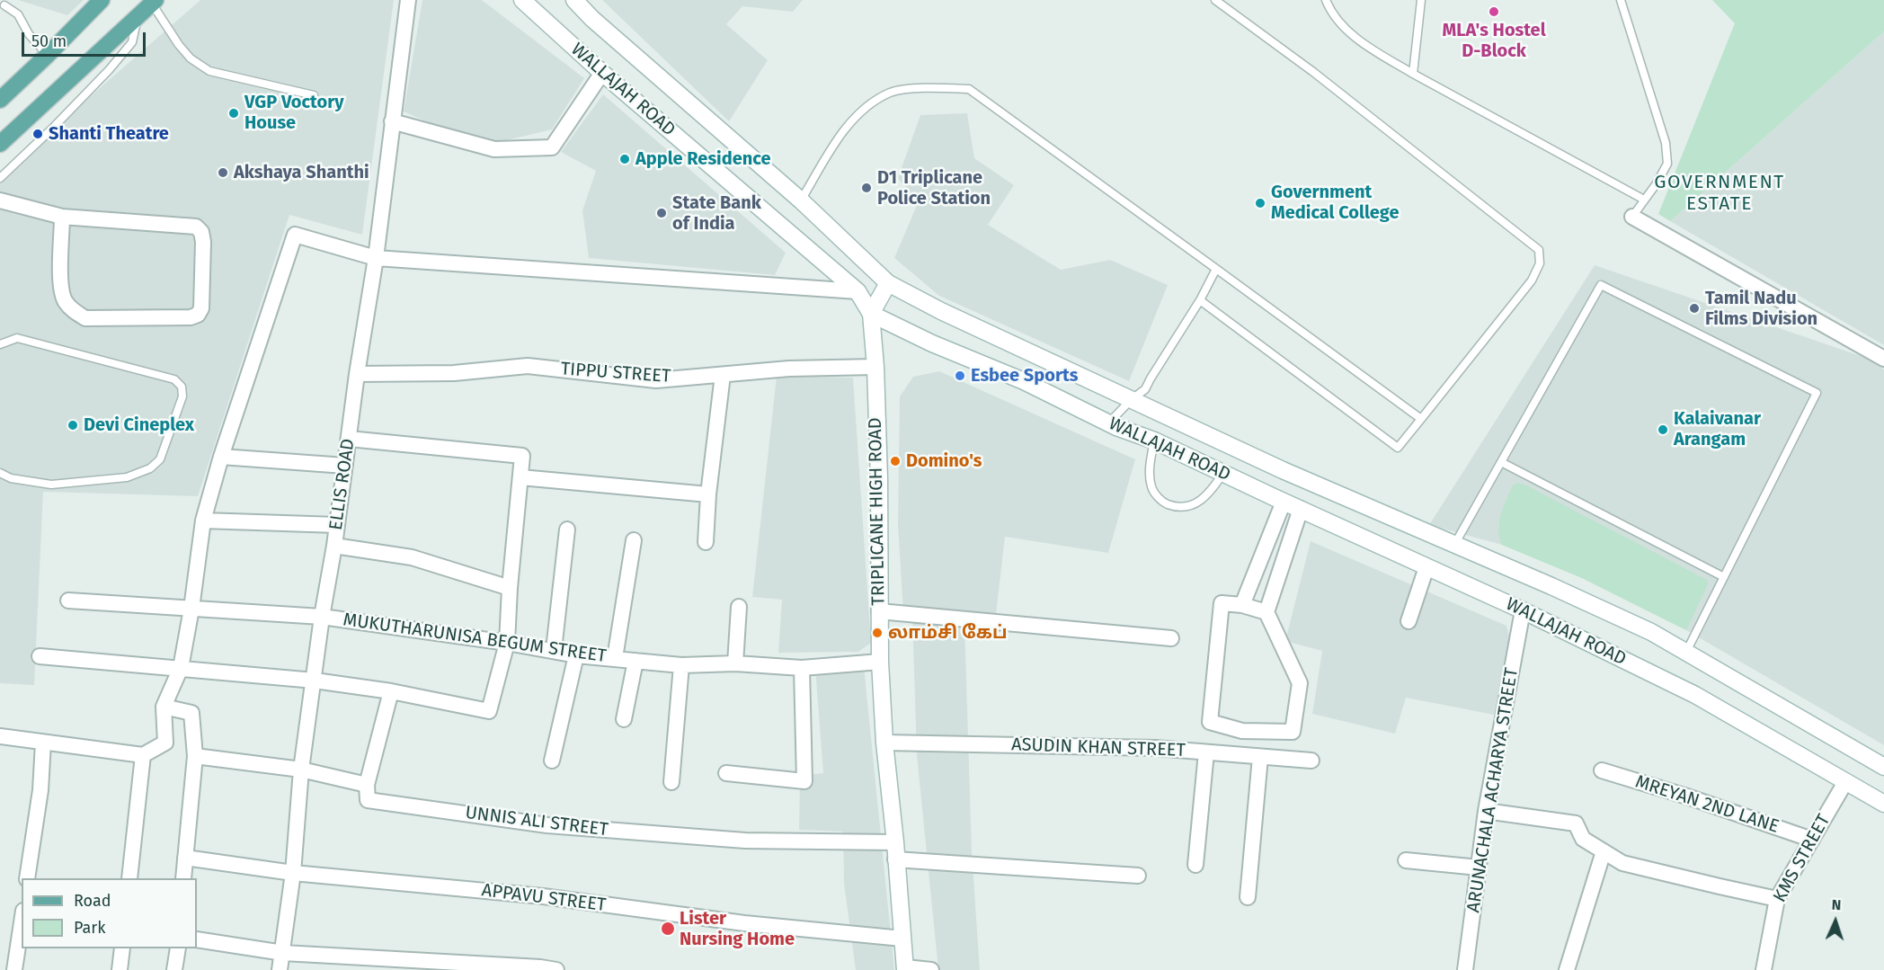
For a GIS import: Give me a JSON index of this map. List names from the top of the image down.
{
  "streets": {
    "main road": ["WALLAJAH ROAD", "TRIPLICANE HIGH ROAD"],
    "street": [
      "TIPPU STREET",
      "ELLIS ROAD",
      "MUKUTHARUNISA BEGUM STREET",
      "ASUDIN KHAN STREET",
      "ARUNACHALA ACHARYA STREET",
      "MREYAN 2ND LANE",
      "UNNIS ALI STREET",
      "KMS STREET",
      "APPAVU STREET"
    ]
  },
  "crossings": [
    ["WALLAJAH ROAD", "TRIPLICANE HIGH ROAD"],
    ["WALLAJAH ROAD", "ARUNACHALA ACHARYA STREET"],
    ["WALLAJAH ROAD", "KMS STREET"],
    ["TIPPU STREET", "ELLIS ROAD"],
    ["TIPPU STREET", "TRIPLICANE HIGH ROAD"],
    ["ELLIS ROAD", "MUKUTHARUNISA BEGUM STREET"],
    ["ELLIS ROAD", "APPAVU STREET"],
    ["TRIPLICANE HIGH ROAD", "MUKUTHARUNISA BEGUM STREET"],
    ["TRIPLICANE HIGH ROAD", "ASUDIN KHAN STREET"],
    ["TRIPLICANE HIGH ROAD", "UNNIS ALI STREET"],
    ["TRIPLICANE HIGH ROAD", "APPAVU STREET"],
    ["MREYAN 2ND LANE", "KMS STREET"]
  ],
  "districts": ["GOVERNMENT ESTATE"],
  "places": [
    "MLA's Hostel D-Block",
    "VGP Voctory House",
    "Shanti Theatre",
    "Apple Residence",
    "Akshaya Shanthi",
    "D1 Triplicane Police Station",
    "Government Medical College",
    "State Bank of India",
    "Tamil Nadu Films Division",
    "Esbee Sports",
    "Devi Cineplex",
    "Kalaivanar Arangam",
    "Domino's",
    "லாம்சி கேப்",
    "Lister Nursing Home"
  ],
  "legend": ["Road", "Park"],
  "scale_bar": "50 m",
  "north": "top"
}
